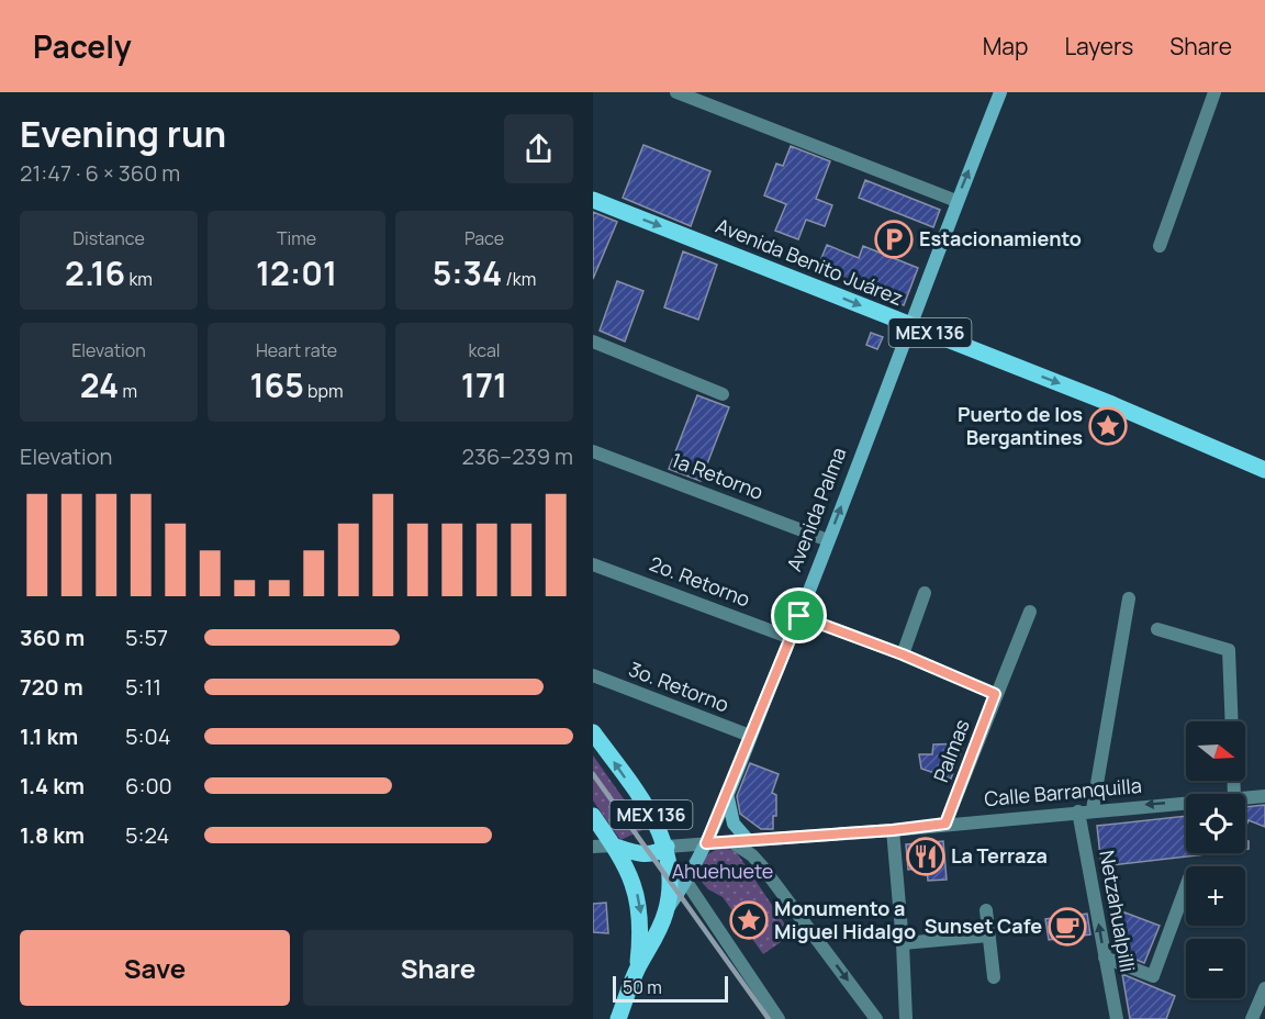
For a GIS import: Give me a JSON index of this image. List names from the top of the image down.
{
  "streets": {
    "main road": ["Avenida Benito Juárez", "MEX 136", "Avenida Palma"],
    "street": [
      "1a Retorno",
      "2o. Retorno",
      "3o. Retorno",
      "Palmas",
      "Calle Barranquilla",
      "Netzahualpilli"
    ]
  },
  "crossings": [
    ["Avenida Benito Juárez", "Avenida Palma"],
    ["MEX 136", "Avenida Palma"],
    ["MEX 136", "Calle Barranquilla"],
    ["1a Retorno", "Avenida Palma"],
    ["Avenida Palma", "2o. Retorno"],
    ["Avenida Palma", "3o. Retorno"],
    ["Avenida Palma", "Calle Barranquilla"],
    ["Palmas", "Calle Barranquilla"],
    ["Calle Barranquilla", "Netzahualpilli"]
  ],
  "one_way": ["Avenida Benito Juárez", "Avenida Palma"],
  "parks": ["Ahuehuete"],
  "places": {
    "parking": ["Estacionamiento"],
    "place": ["Puerto de los Bergantines", "Monumento a Miguel Hidalgo"],
    "restaurant": ["La Terraza"],
    "cafe": ["Sunset Cafe"]
  },
  "scale_bar": "50 m",
  "north": "right",
  "page": {
    "header": "Pacely",
    "nav": ["Map", "Layers", "Share"],
    "heading": ["Evening run", "21:47 · 6 × 360 m"],
    "stats": [
      ["Distance", "2.16 km"],
      ["Time", "12:01"],
      ["Pace", "5:34 /km"],
      ["Elevation", "24 m"],
      ["Heart rate", "165 bpm"],
      ["kcal", "171"]
    ],
    "chart": ["Elevation", "236–239 m"],
    "list": [
      {
        "name": "360 m",
        "note": "5:57"
      },
      {
        "name": "720 m",
        "note": "5:11"
      },
      {
        "name": "1.1 km",
        "note": "5:04"
      },
      {
        "name": "1.4 km",
        "note": "6:00"
      },
      {
        "name": "1.8 km",
        "note": "5:24"
      }
    ],
    "map_buttons": ["+", "−"],
    "buttons": ["Save", "Share"],
    "scale": "50 m"
  }
}
